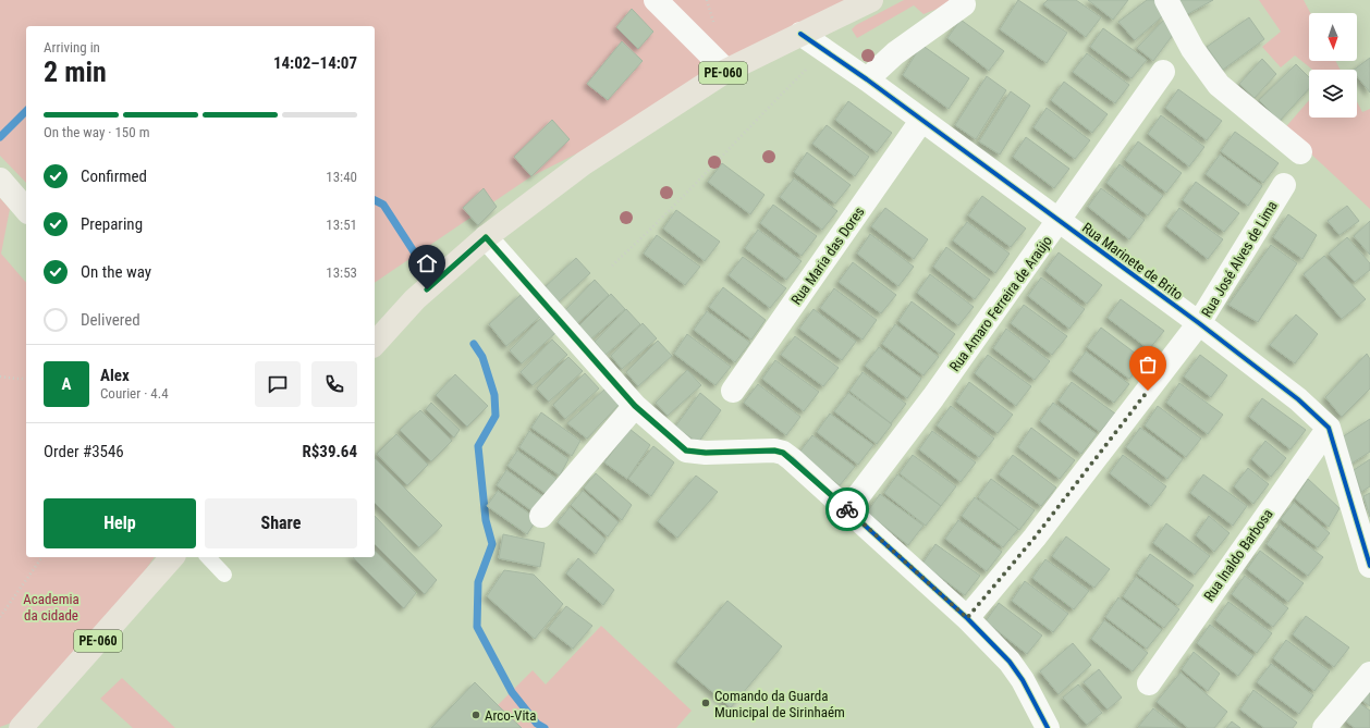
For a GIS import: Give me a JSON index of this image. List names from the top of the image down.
{
  "streets": {
    "main road": ["PE-060"],
    "street": [
      "Rua Maria das Dores",
      "Rua José Alves de Lima",
      "Rua Marinete de Brito",
      "Rua Amaro Ferreira de Araújo",
      "Rua Inaldo Barbosa"
    ]
  },
  "crossings": [
    ["PE-060", "Rua Marinete de Brito"],
    ["Rua Maria das Dores", "Rua Marinete de Brito"],
    ["Rua José Alves de Lima", "Rua Marinete de Brito"],
    ["Rua Marinete de Brito", "Rua Amaro Ferreira de Araújo"],
    ["Rua Marinete de Brito", "Rua Inaldo Barbosa"]
  ],
  "parks": ["Academia da cidade"],
  "places": ["Comando da Guarda Municipal de Sirinhaém", "Arco-Vita"],
  "north": "bottom",
  "page": {
    "heading": ["2 min", "Arriving in", "14:02–14:07"],
    "panel": [
      "Alex",
      "Courier · 4.4",
      "Order #3546",
      "R$39.64"
    ],
    "bar": "On the way · 150 m",
    "list": [
      ["Confirmed", "13:40"],
      ["Preparing", "13:51"],
      ["On the way", "13:53"],
      "Delivered"
    ],
    "round": "A",
    "buttons": ["Help", "Share"]
  }
}
